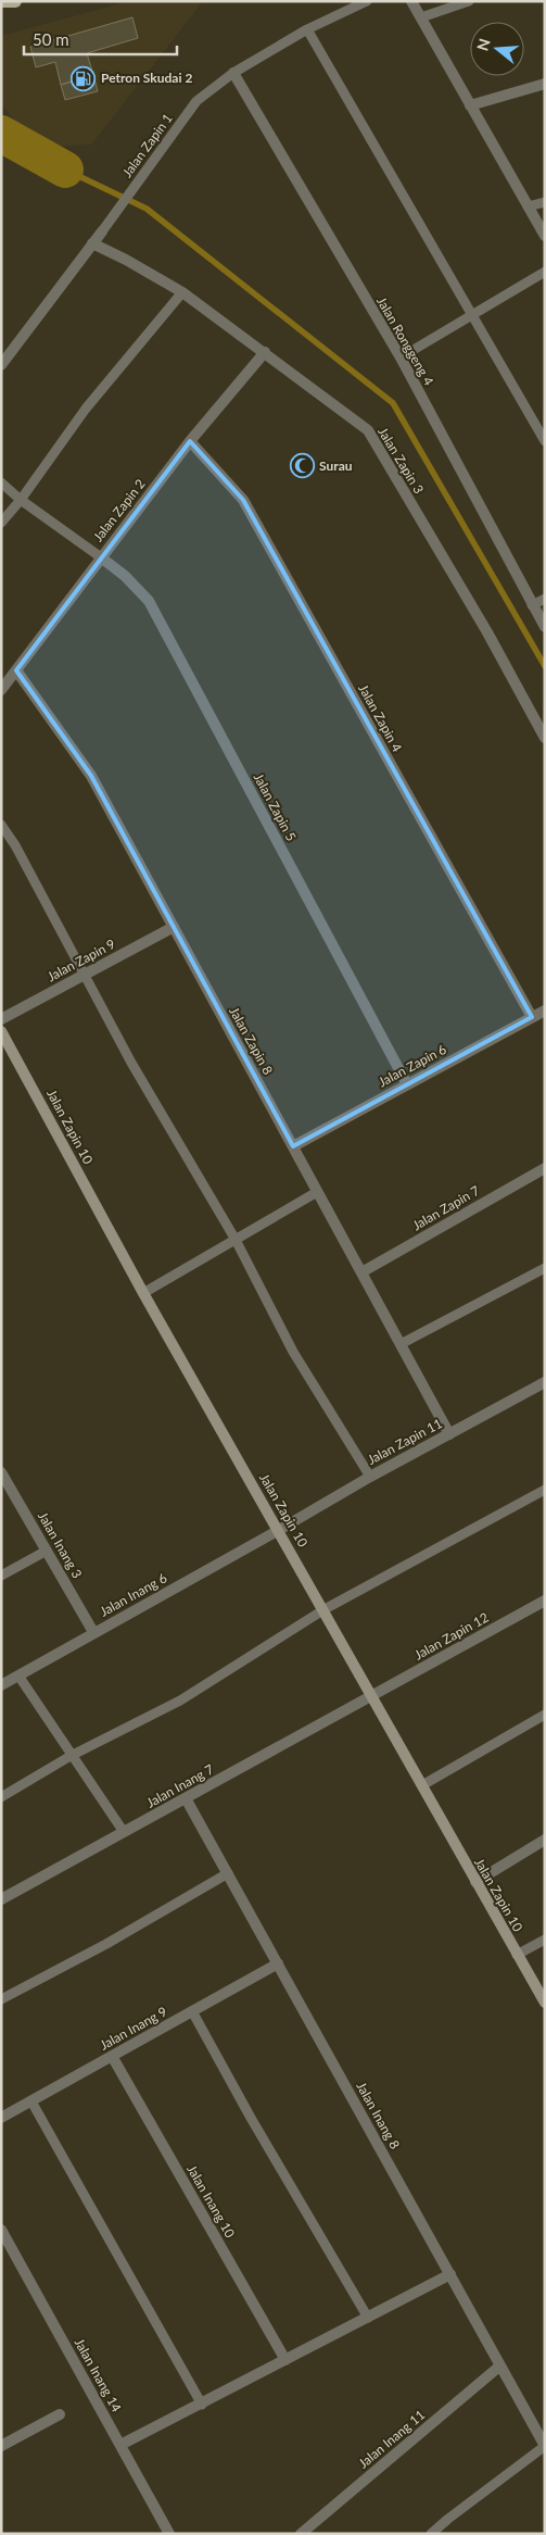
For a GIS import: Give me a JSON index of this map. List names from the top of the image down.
{
  "streets": {
    "street": [
      "Jalan Zapin 1",
      "Jalan Ronggeng 4",
      "Jalan Zapin 3",
      "Jalan Zapin 2",
      "Jalan Zapin 4",
      "Jalan Zapin 5",
      "Jalan Zapin 9",
      "Jalan Zapin 8",
      "Jalan Zapin 6",
      "Jalan Zapin 10",
      "Jalan Zapin 7",
      "Jalan Zapin 11",
      "Jalan Inang 3",
      "Jalan Inang 6",
      "Jalan Zapin 12",
      "Jalan Inang 7",
      "Jalan Inang 9",
      "Jalan Inang 8",
      "Jalan Inang 10",
      "Jalan Inang 14",
      "Jalan Inang 11"
    ]
  },
  "crossings": [
    ["Jalan Zapin 1", "Jalan Ronggeng 4"],
    ["Jalan Zapin 1", "Jalan Zapin 3"],
    ["Jalan Zapin 3", "Jalan Zapin 2"],
    ["Jalan Zapin 2", "Jalan Zapin 4"],
    ["Jalan Zapin 2", "Jalan Zapin 5"],
    ["Jalan Zapin 2", "Jalan Zapin 8"],
    ["Jalan Zapin 4", "Jalan Zapin 6"],
    ["Jalan Zapin 5", "Jalan Zapin 6"],
    ["Jalan Zapin 9", "Jalan Zapin 8"],
    ["Jalan Zapin 8", "Jalan Zapin 6"],
    ["Jalan Zapin 8", "Jalan Zapin 7"],
    ["Jalan Zapin 8", "Jalan Zapin 11"],
    ["Jalan Zapin 10", "Jalan Zapin 11"],
    ["Jalan Zapin 10", "Jalan Inang 6"],
    ["Jalan Zapin 10", "Jalan Zapin 12"],
    ["Jalan Zapin 10", "Jalan Inang 7"],
    ["Jalan Zapin 11", "Jalan Inang 6"],
    ["Jalan Inang 3", "Jalan Inang 6"],
    ["Jalan Zapin 12", "Jalan Inang 7"],
    ["Jalan Inang 7", "Jalan Inang 8"],
    ["Jalan Inang 9", "Jalan Inang 8"],
    ["Jalan Inang 9", "Jalan Inang 10"],
    ["Jalan Inang 8", "Jalan Inang 11"]
  ],
  "places": {
    "fuel station": ["Petron Skudai 2"],
    "mosque": ["Surau"]
  },
  "scale_bar": "50 m",
  "north": "left"
}
